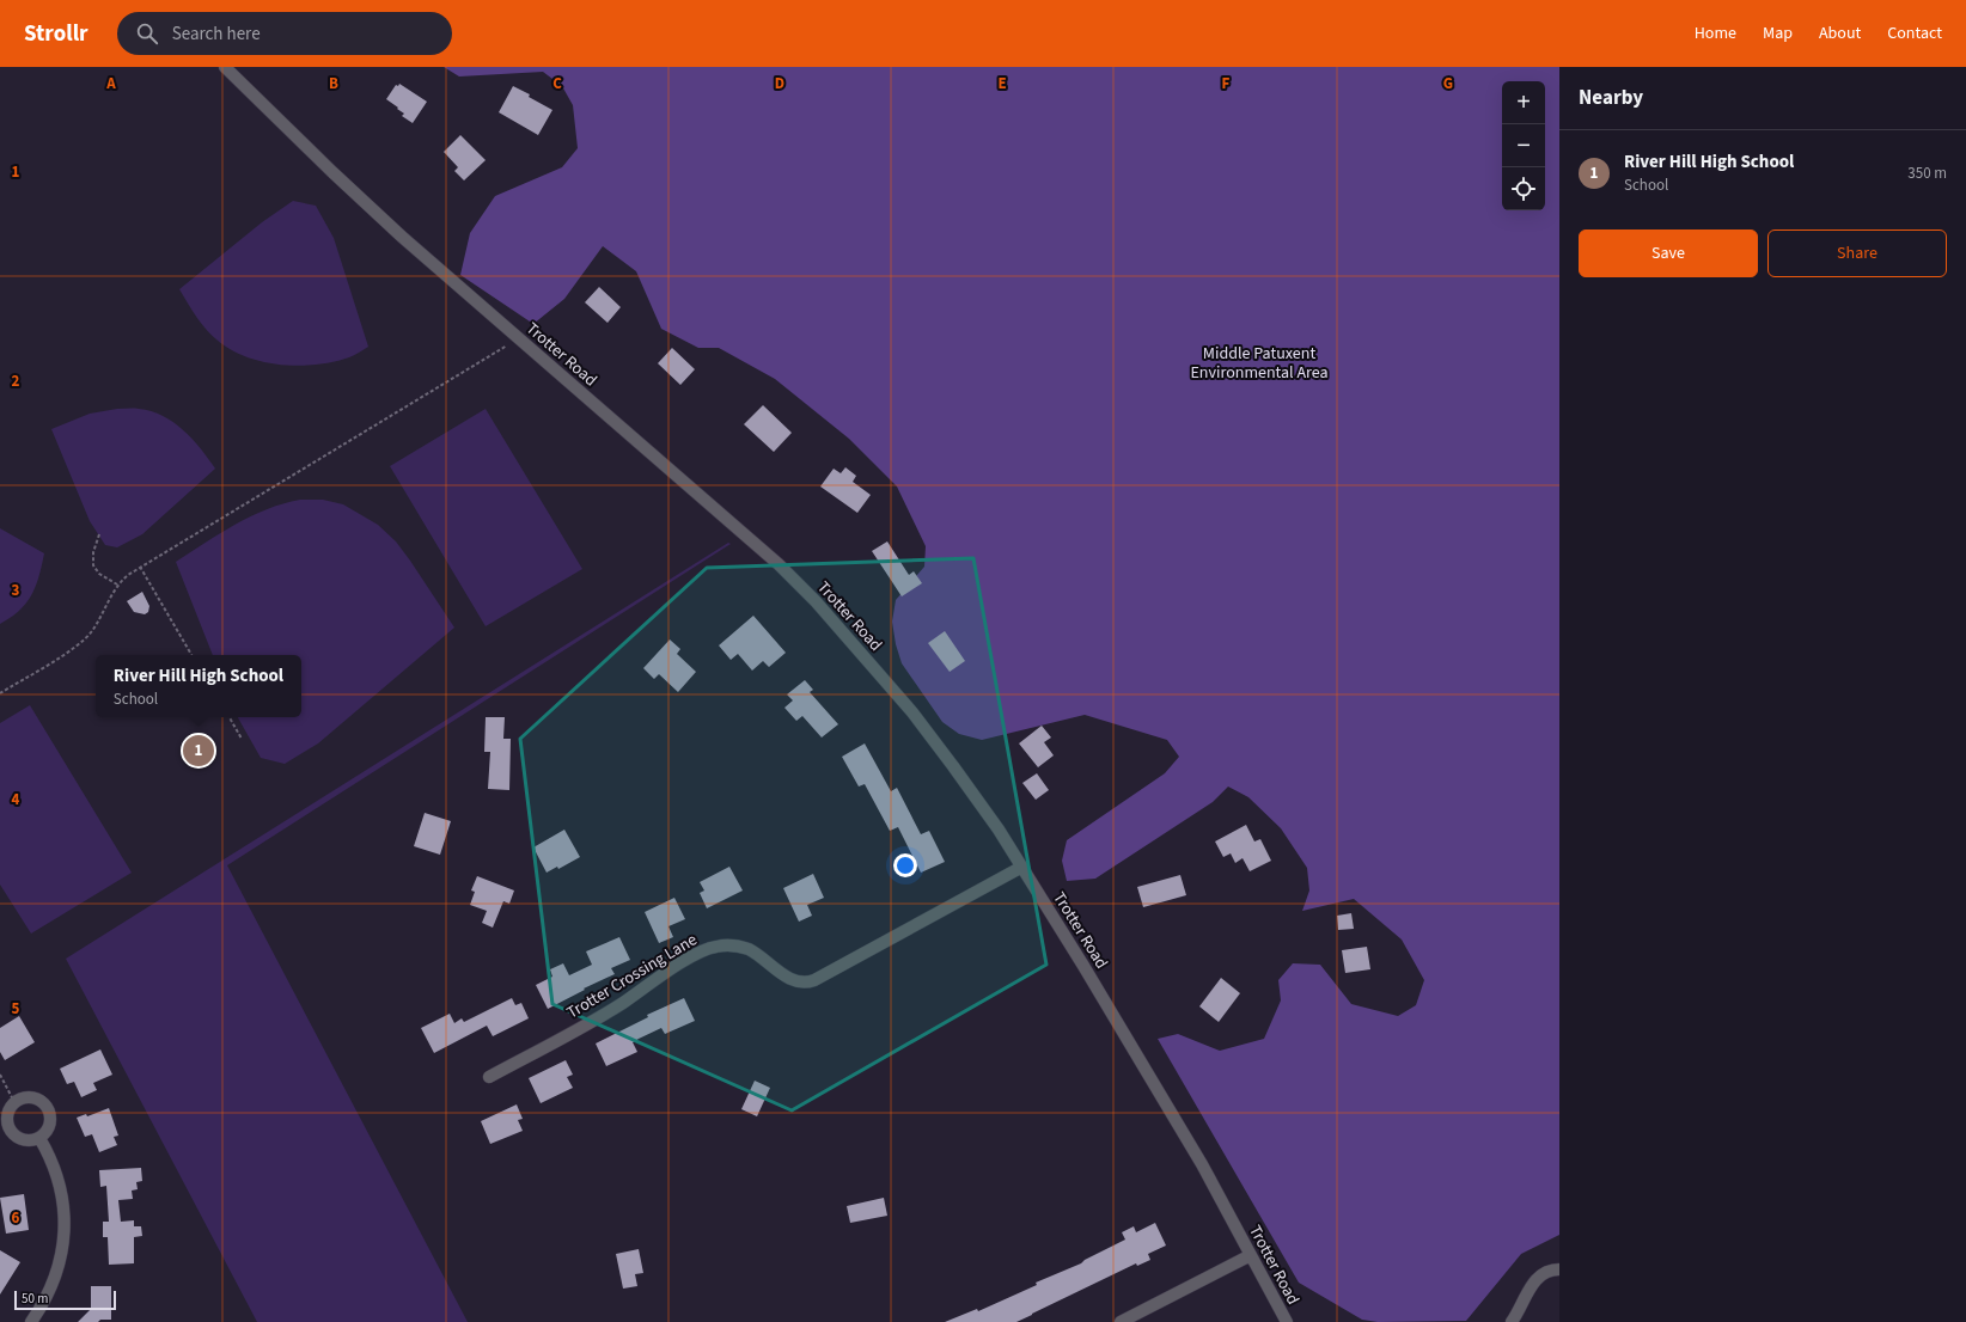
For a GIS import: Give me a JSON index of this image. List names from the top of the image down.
{
  "streets": {
    "street": ["Trotter Road", "Trotter Crossing Lane"]
  },
  "crossings": [
    ["Trotter Road", "Trotter Crossing Lane"]
  ],
  "parks": ["Middle Patuxent Environmental Area"],
  "scale_bar": "50 m",
  "page": {
    "header": "Strollr",
    "search": "Search here",
    "nav": [
      "Home",
      "Map",
      "About",
      "Contact"
    ],
    "heading": "Nearby",
    "map_buttons": ["+", "−"],
    "list": [
      {
        "mark": "1",
        "name": "River Hill High School",
        "note": "School",
        "value": "350 m"
      }
    ],
    "buttons": ["Save", "Share"],
    "popup": ["River Hill High School", "School"],
    "pins": "1",
    "scale": "50 m"
  },
  "grid": {
    "columns": [
      "A",
      "B",
      "C",
      "D",
      "E",
      "F",
      "G"
    ],
    "rows": [
      "1",
      "2",
      "3",
      "4",
      "5",
      "6"
    ]
  }
}
